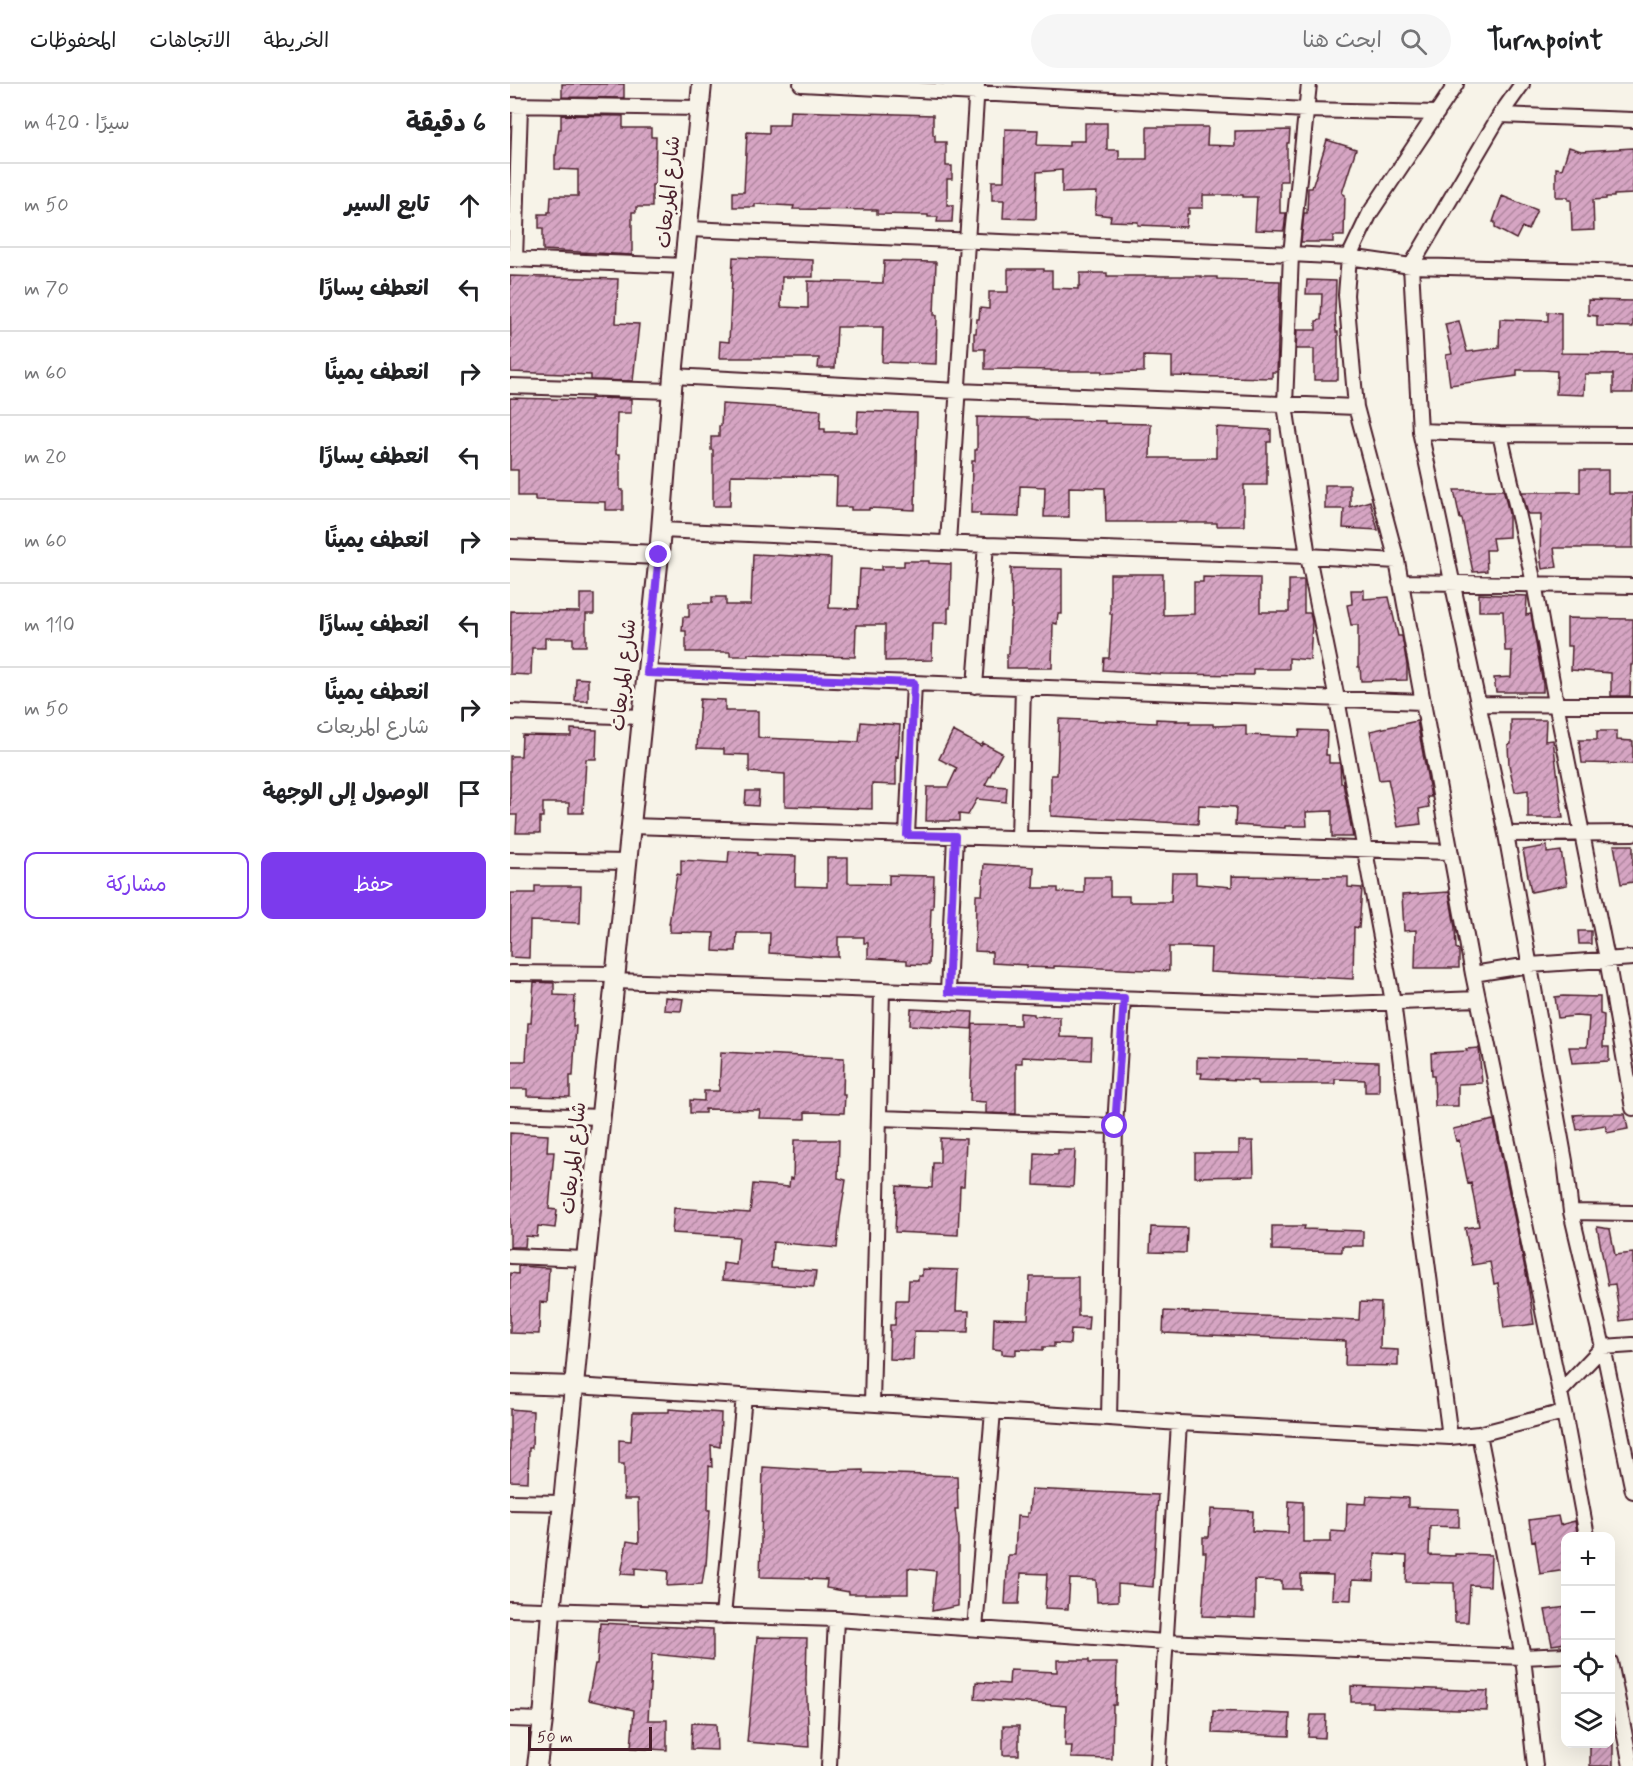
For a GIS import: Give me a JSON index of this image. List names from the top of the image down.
{
  "streets": {
    "street": ["شارع المربعات"]
  },
  "scale_bar": "50 m",
  "page": {
    "header": "Turnpoint",
    "search": "ابحث هنا",
    "nav": ["الخريطة", "الاتجاهات", "المحفوظات"],
    "heading": ["6 دقيقة", "سيرًا · 420 m"],
    "list": [
      ["تابع السير", "50 m"],
      ["انعطف يسارًا", "70 m"],
      ["انعطف يمينًا", "60 m"],
      ["انعطف يسارًا", "20 m"],
      ["انعطف يمينًا", "60 m"],
      ["انعطف يسارًا", "110 m"],
      ["انعطف يمينًا", "شارع المربعات", "50 m"],
      "الوصول إلى الوجهة"
    ],
    "buttons": ["حفظ", "مشاركة"],
    "map_buttons": ["+", "−"],
    "scale": "50 m"
  }
}
